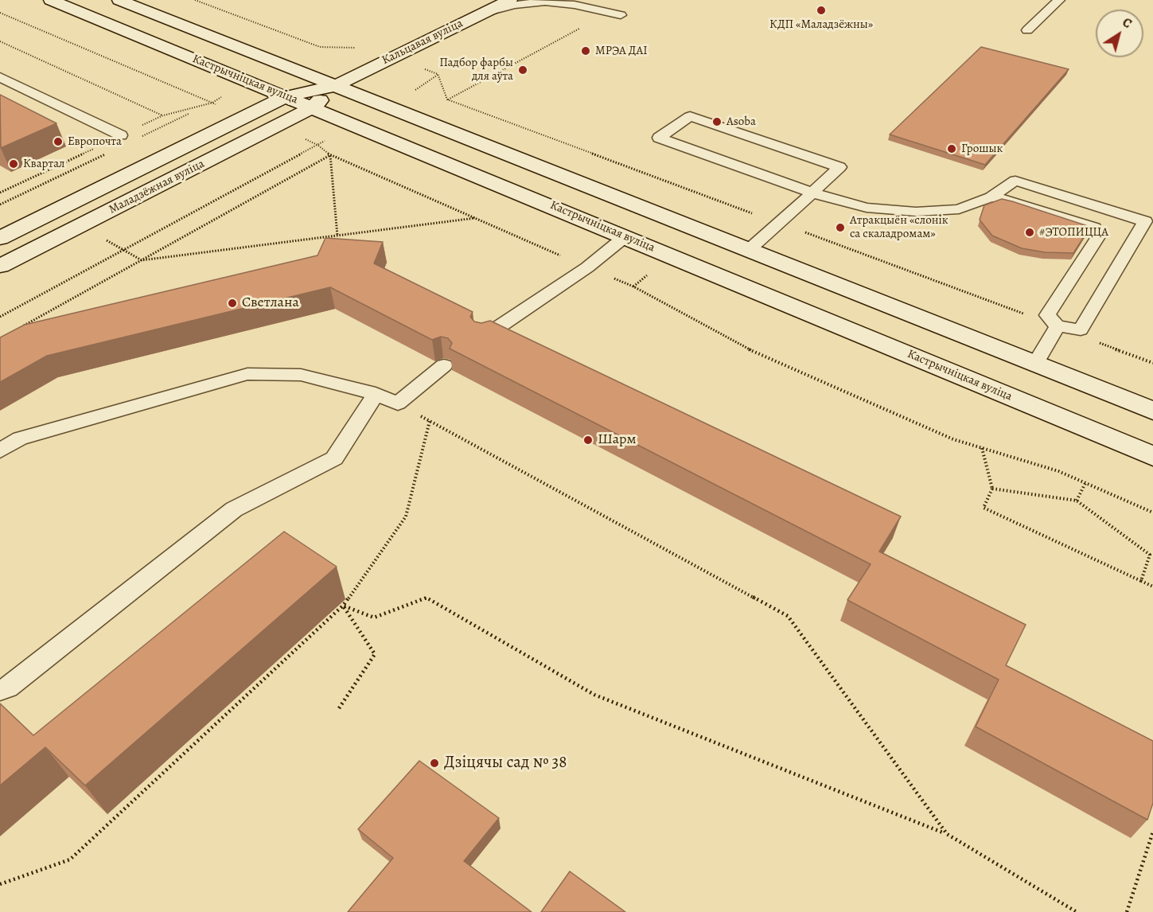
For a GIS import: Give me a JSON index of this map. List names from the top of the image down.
{
  "streets": {
    "main road": ["Кальцавая вуліца", "Кастрычніцкая вуліца", "Маладзёжная вуліца"]
  },
  "crossings": [
    ["Кальцавая вуліца", "Кастрычніцкая вуліца"],
    ["Кальцавая вуліца", "Маладзёжная вуліца"],
    ["Кастрычніцкая вуліца", "Маладзёжная вуліца"]
  ],
  "places": [
    "КДП «Маладзёжны»",
    "МРЭА ДАІ",
    "Падбор фарбы для аўта",
    "Asoba",
    "Европочта",
    "Грошык",
    "Квартал",
    "Атракцыён «слонік са скаладромам»",
    "#ЭТОПИЦЦА",
    "Светлана",
    "Шарм",
    "Дзіцячы сад № 38"
  ],
  "north": "top right"
}
